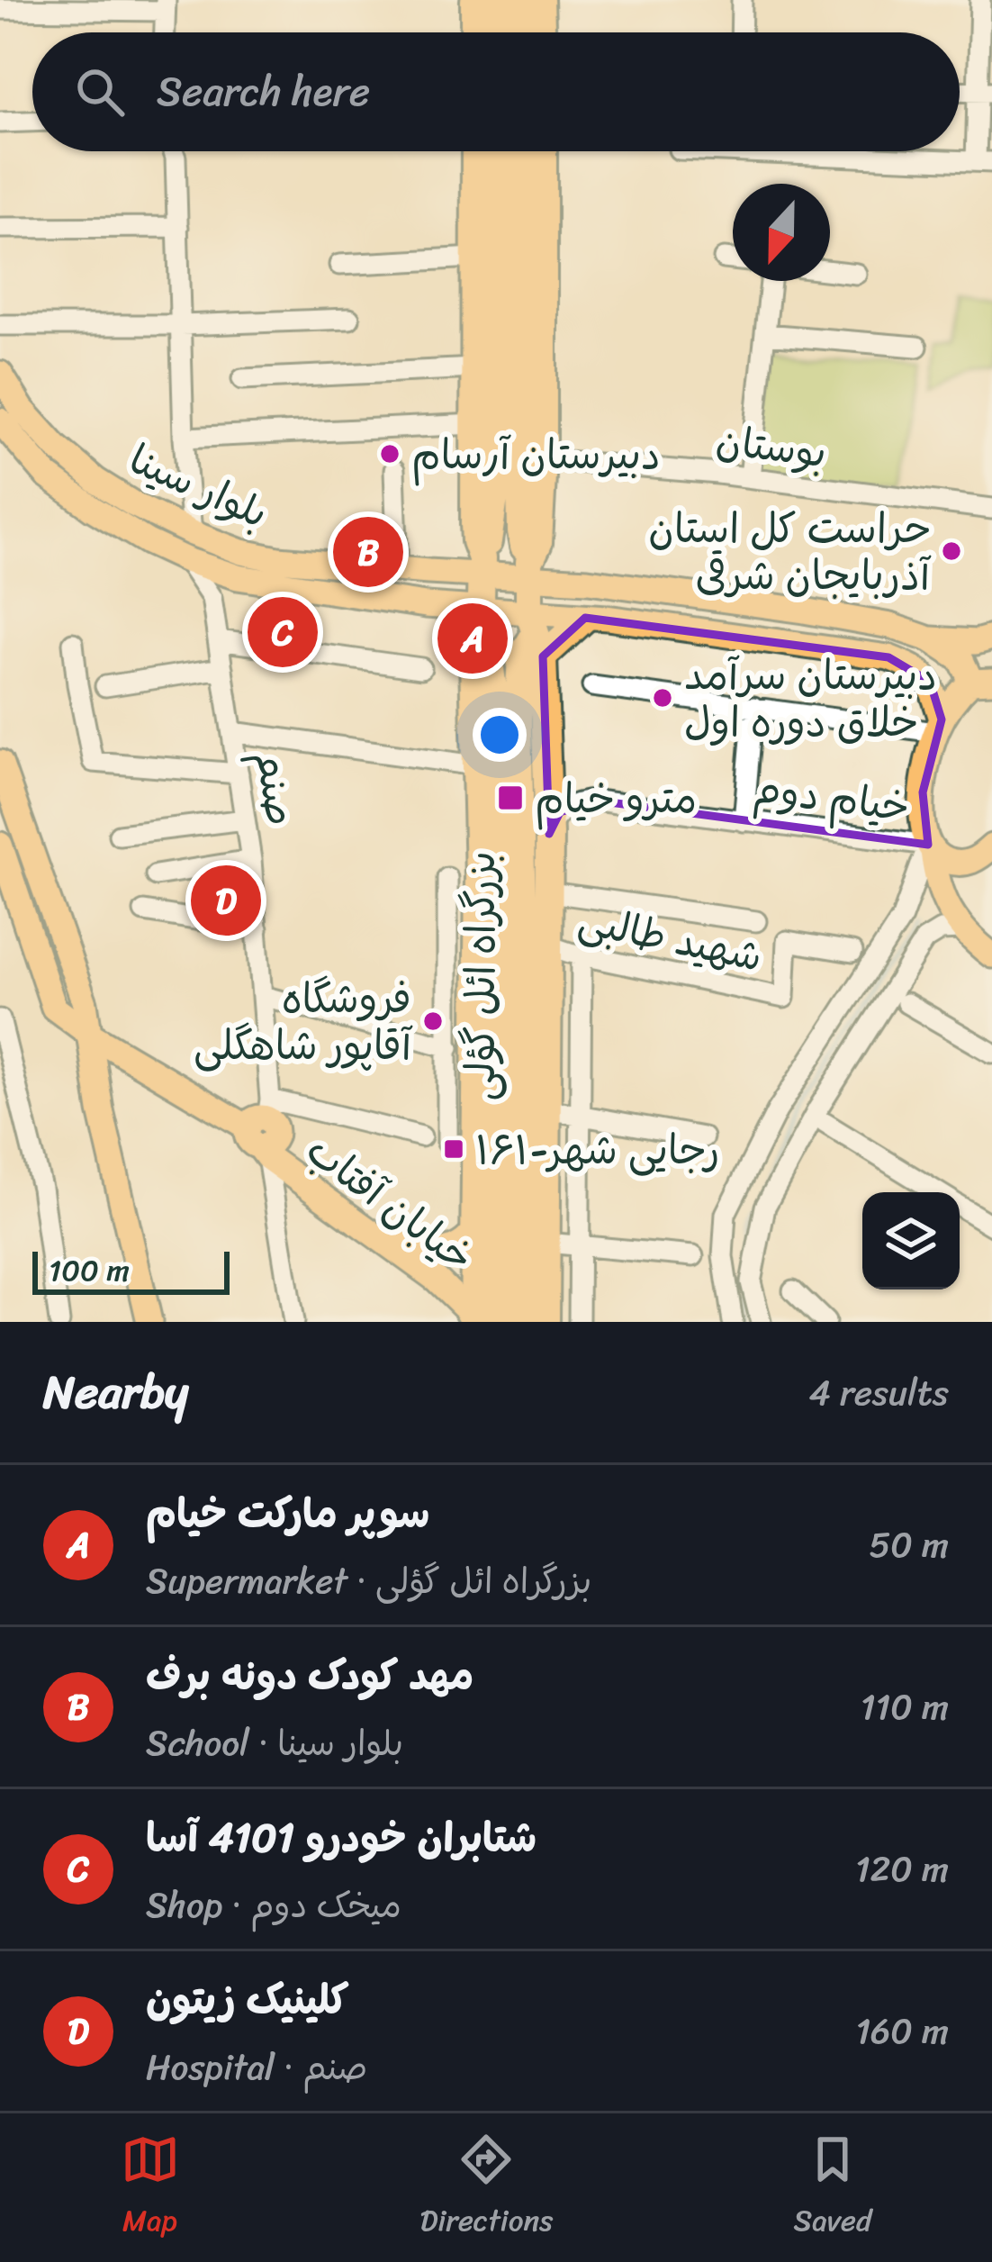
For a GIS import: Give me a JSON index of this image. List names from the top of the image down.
{
  "streets": {
    "highway": ["بزرگراه ائل گؤلی"],
    "main road": ["بلوار سینا", "خیابان آفتاب"],
    "street": [
      "بوستان",
      "صنم",
      "خیام دوم",
      "شهید طالبی"
    ]
  },
  "crossings": [
    ["بلوار سینا", "بزرگراه ائل گؤلی"],
    ["صنم", "خیابان آفتاب"]
  ],
  "places": {
    "other": [
      "دبیرستان آرسام",
      "حراست کل استان آذربایجان شرقی",
      "دبیرستان سرآمد خلاق دوره اول",
      "فروشگاه آقاپور شاهگلی"
    ],
    "transit": ["مترو خیام", "۱۶۱-رجایی شهر"]
  },
  "scale_bar": "100 m",
  "north": "bottom",
  "page": {
    "search": "Search here",
    "pins": [
      "B",
      "C",
      "A",
      "D"
    ],
    "scale": "100 m",
    "heading": ["Nearby", "4 results"],
    "list": [
      {
        "mark": "A",
        "name": "سوپر مارکت خیام",
        "note": "Supermarket · بزرگراه ائل گؤلی",
        "value": "50 m"
      },
      {
        "mark": "B",
        "name": "مهد کودک دونه برف",
        "note": "School · بلوار سینا",
        "value": "110 m"
      },
      {
        "mark": "C",
        "name": "شتابران خودرو 4101 آسا",
        "note": "Shop · میخک دوم",
        "value": "120 m"
      },
      {
        "mark": "D",
        "name": "کلینیک زیتون",
        "note": "Hospital · صنم",
        "value": "160 m"
      }
    ],
    "nav": ["Map", "Directions", "Saved"]
  }
}
